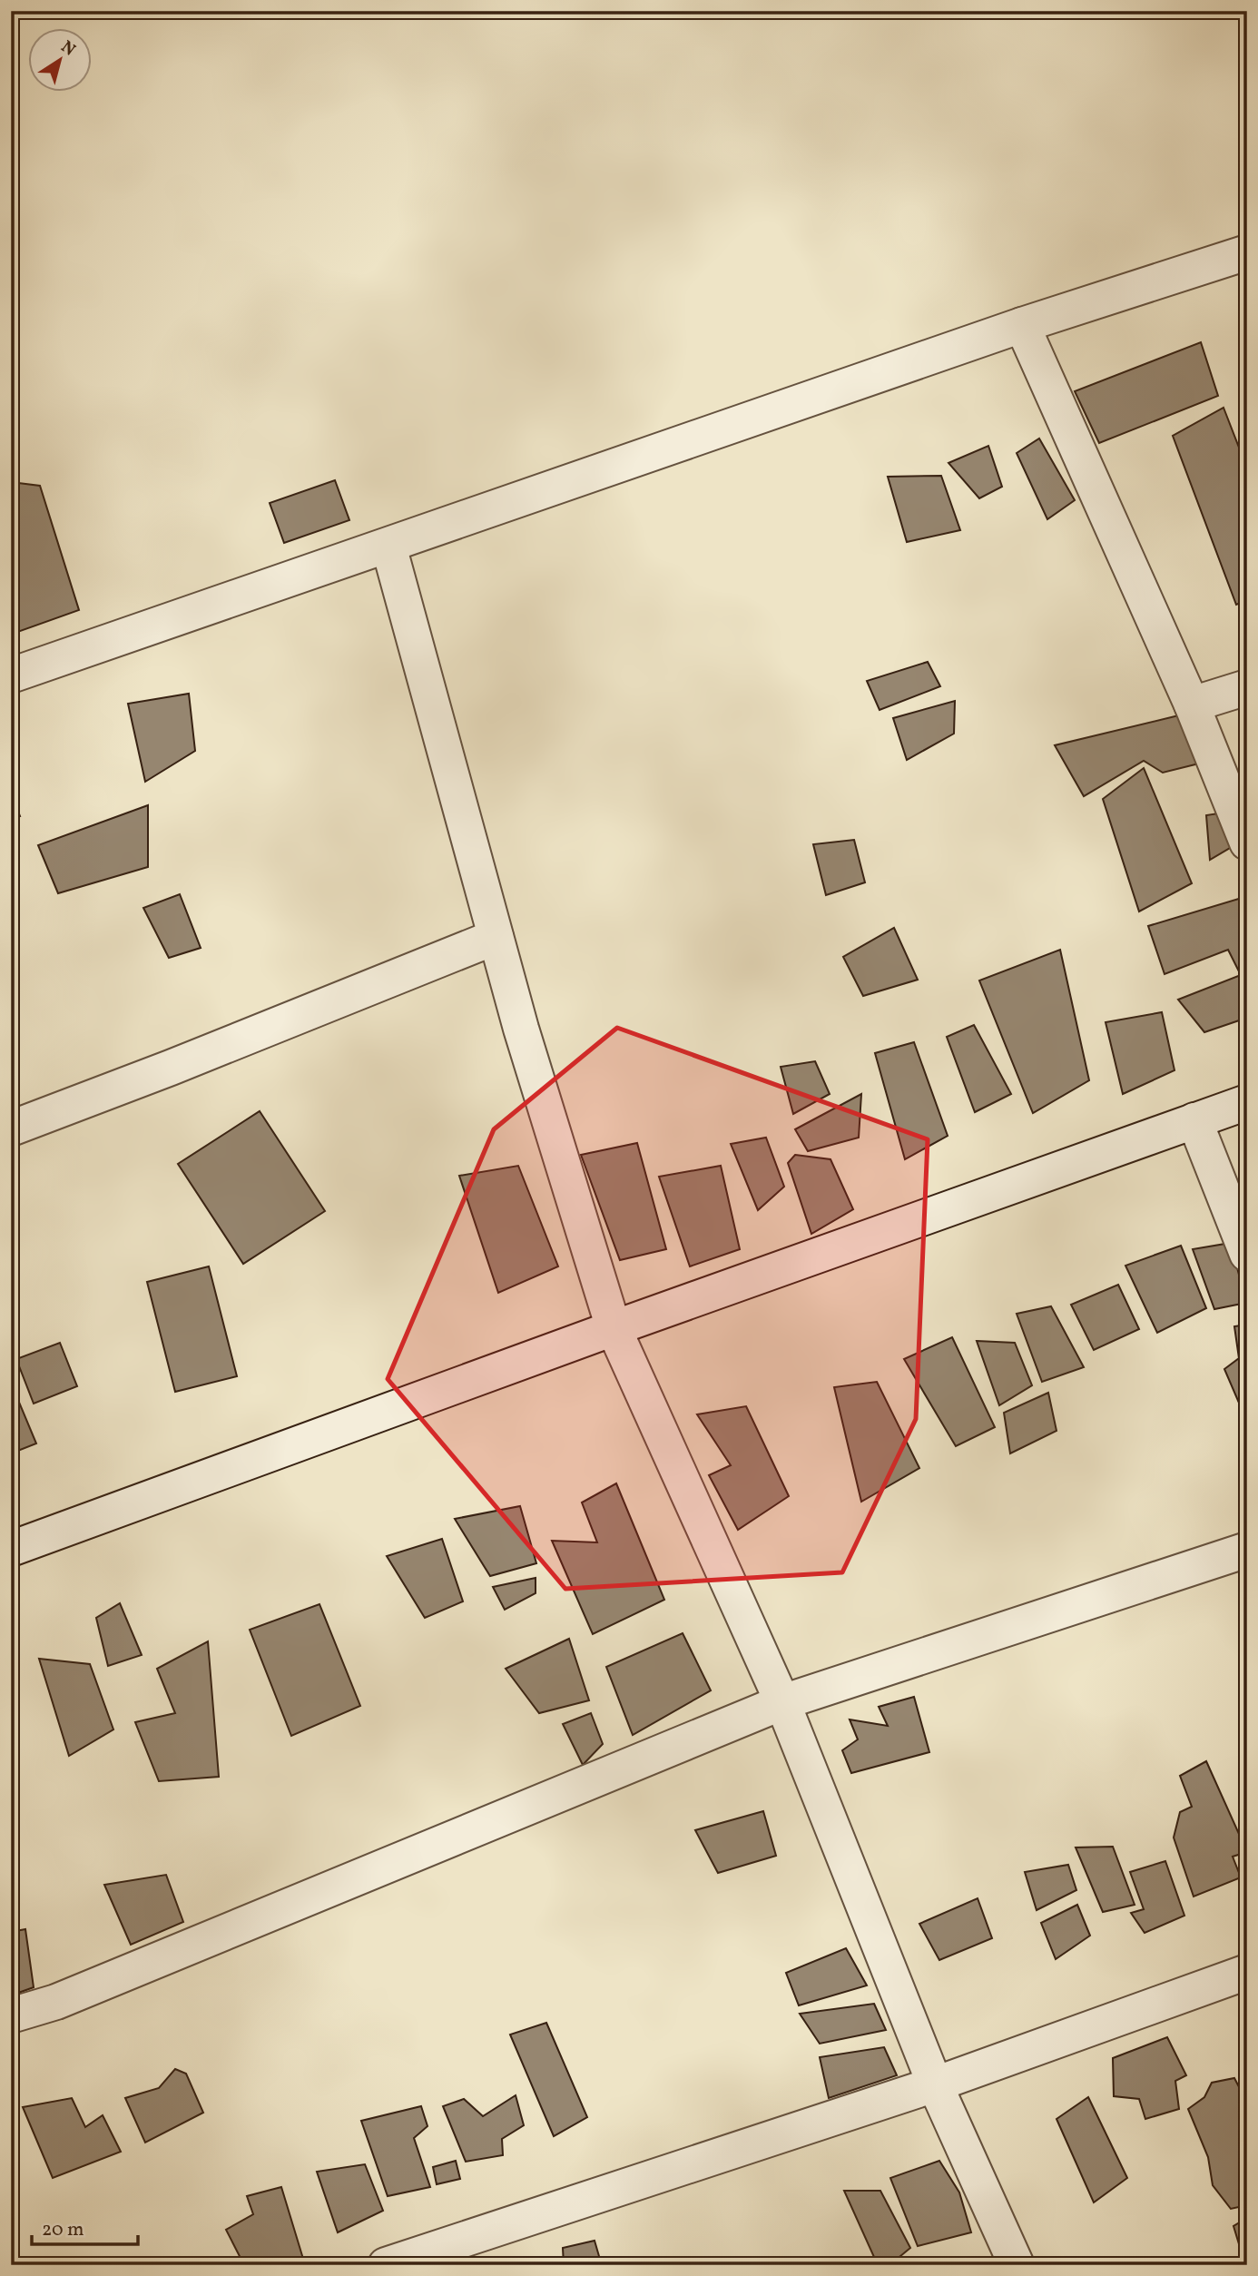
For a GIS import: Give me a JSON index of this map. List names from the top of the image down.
{
  "scale_bar": "20 m",
  "north": "top right"
}
